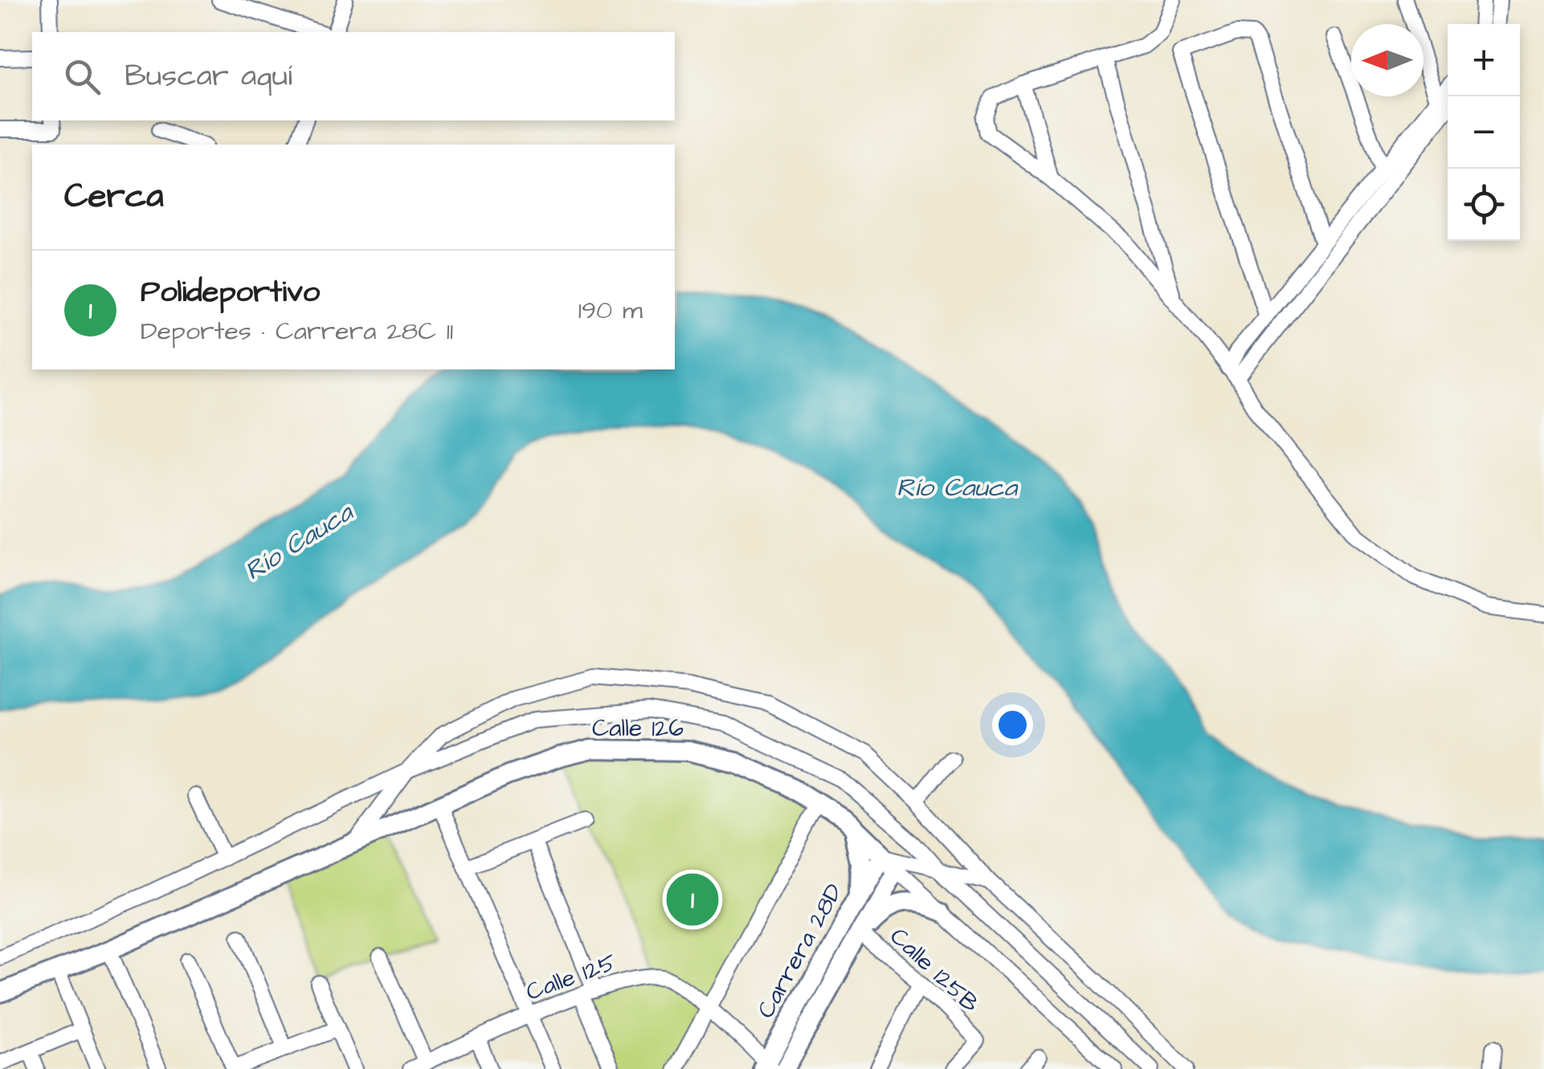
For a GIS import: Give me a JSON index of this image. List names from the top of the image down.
{
  "streets": {
    "street": [
      "Calle 126",
      "Carrera 28D",
      "Calle 125B",
      "Calle 125"
    ]
  },
  "crossings": [
    ["Calle 126", "Carrera 28D"],
    ["Carrera 28D", "Calle 125B"],
    ["Carrera 28D", "Calle 125"]
  ],
  "water": ["Río Cauca"],
  "north": "left",
  "page": {
    "map_buttons": ["+", "−"],
    "search": "Buscar aquí",
    "heading": "Cerca",
    "list": [
      {
        "mark": "1",
        "name": "Polideportivo",
        "note": "Deportes · Carrera 28C 11",
        "value": "190 m"
      }
    ],
    "pins": "1"
  }
}
